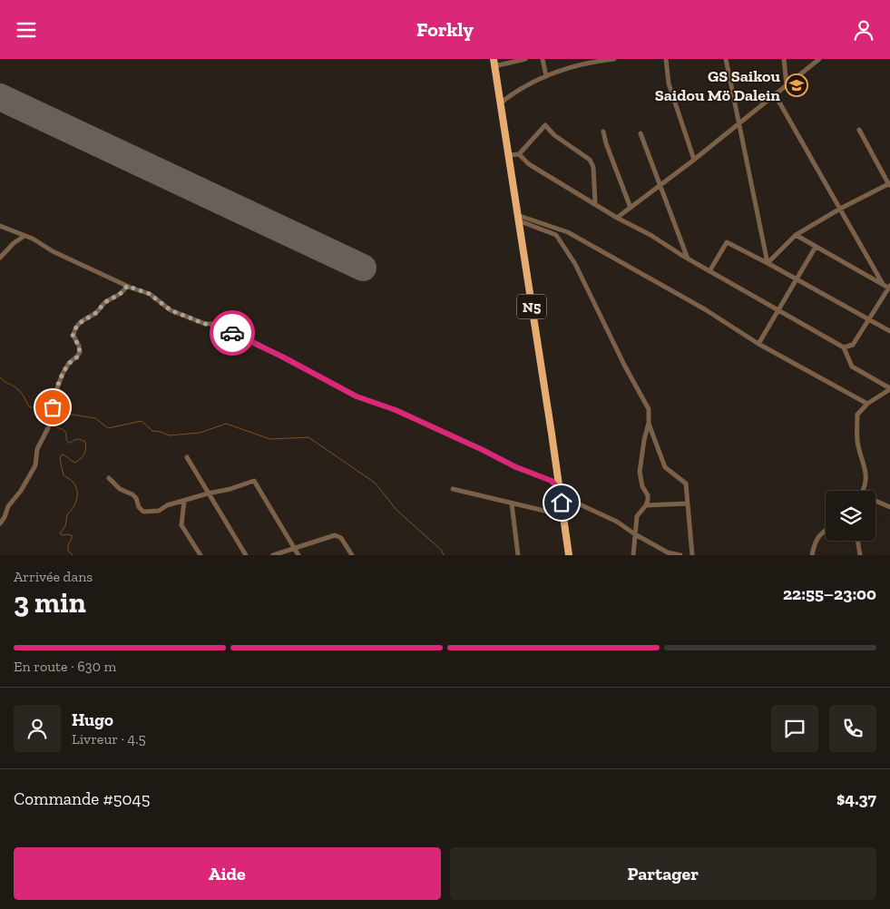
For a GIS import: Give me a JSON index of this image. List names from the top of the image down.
{
  "streets": {
    "highway": ["N5"]
  },
  "places": {
    "school or university": ["GS Saikou Saidou Mö Dalein"]
  },
  "page": {
    "header": "Forkly",
    "heading": ["3 min", "Arrivée dans", "22:55–23:00"],
    "panel": [
      "Hugo",
      "Livreur · 4.5",
      "Commande #5045",
      "$4.37"
    ],
    "bar": "En route · 630 m",
    "buttons": ["Aide", "Partager"]
  }
}
